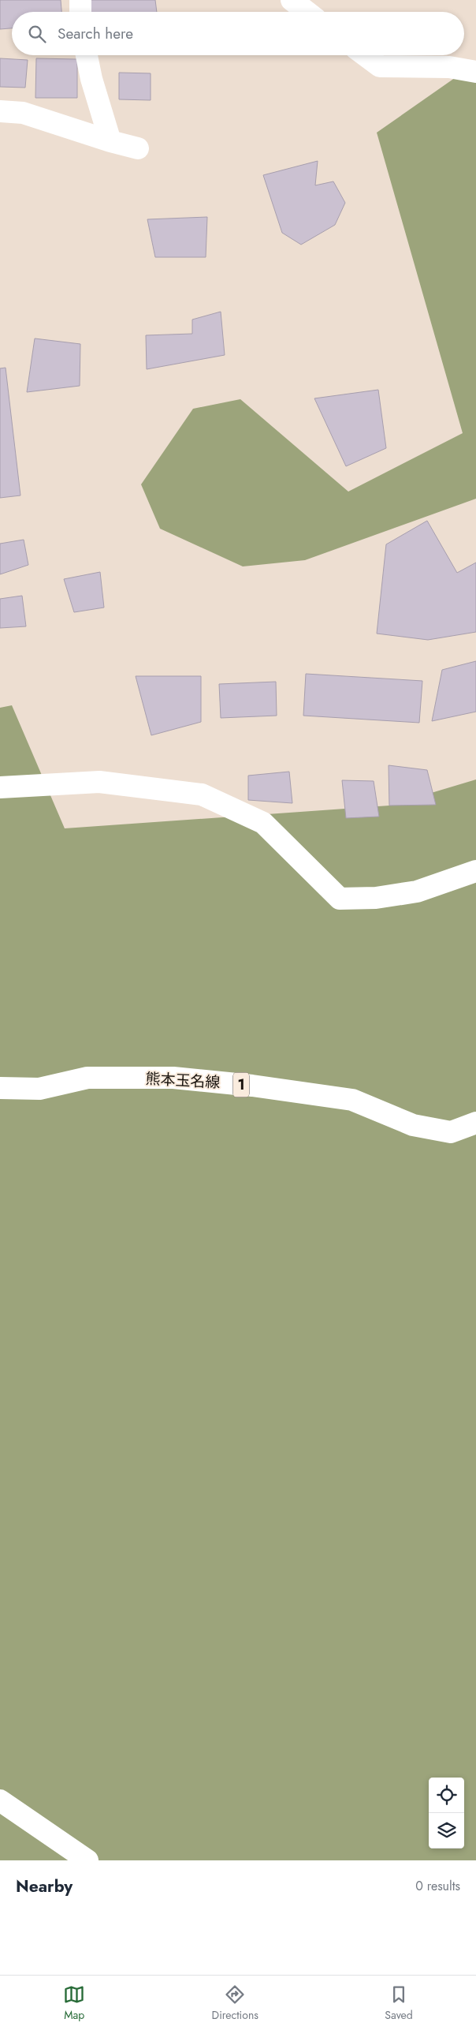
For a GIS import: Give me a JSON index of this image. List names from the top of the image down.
{
  "streets": {
    "street": ["熊本玉名線", "1"]
  },
  "page": {
    "search": "Search here",
    "heading": ["Nearby", "0 results"],
    "nav": ["Map", "Directions", "Saved"]
  }
}
